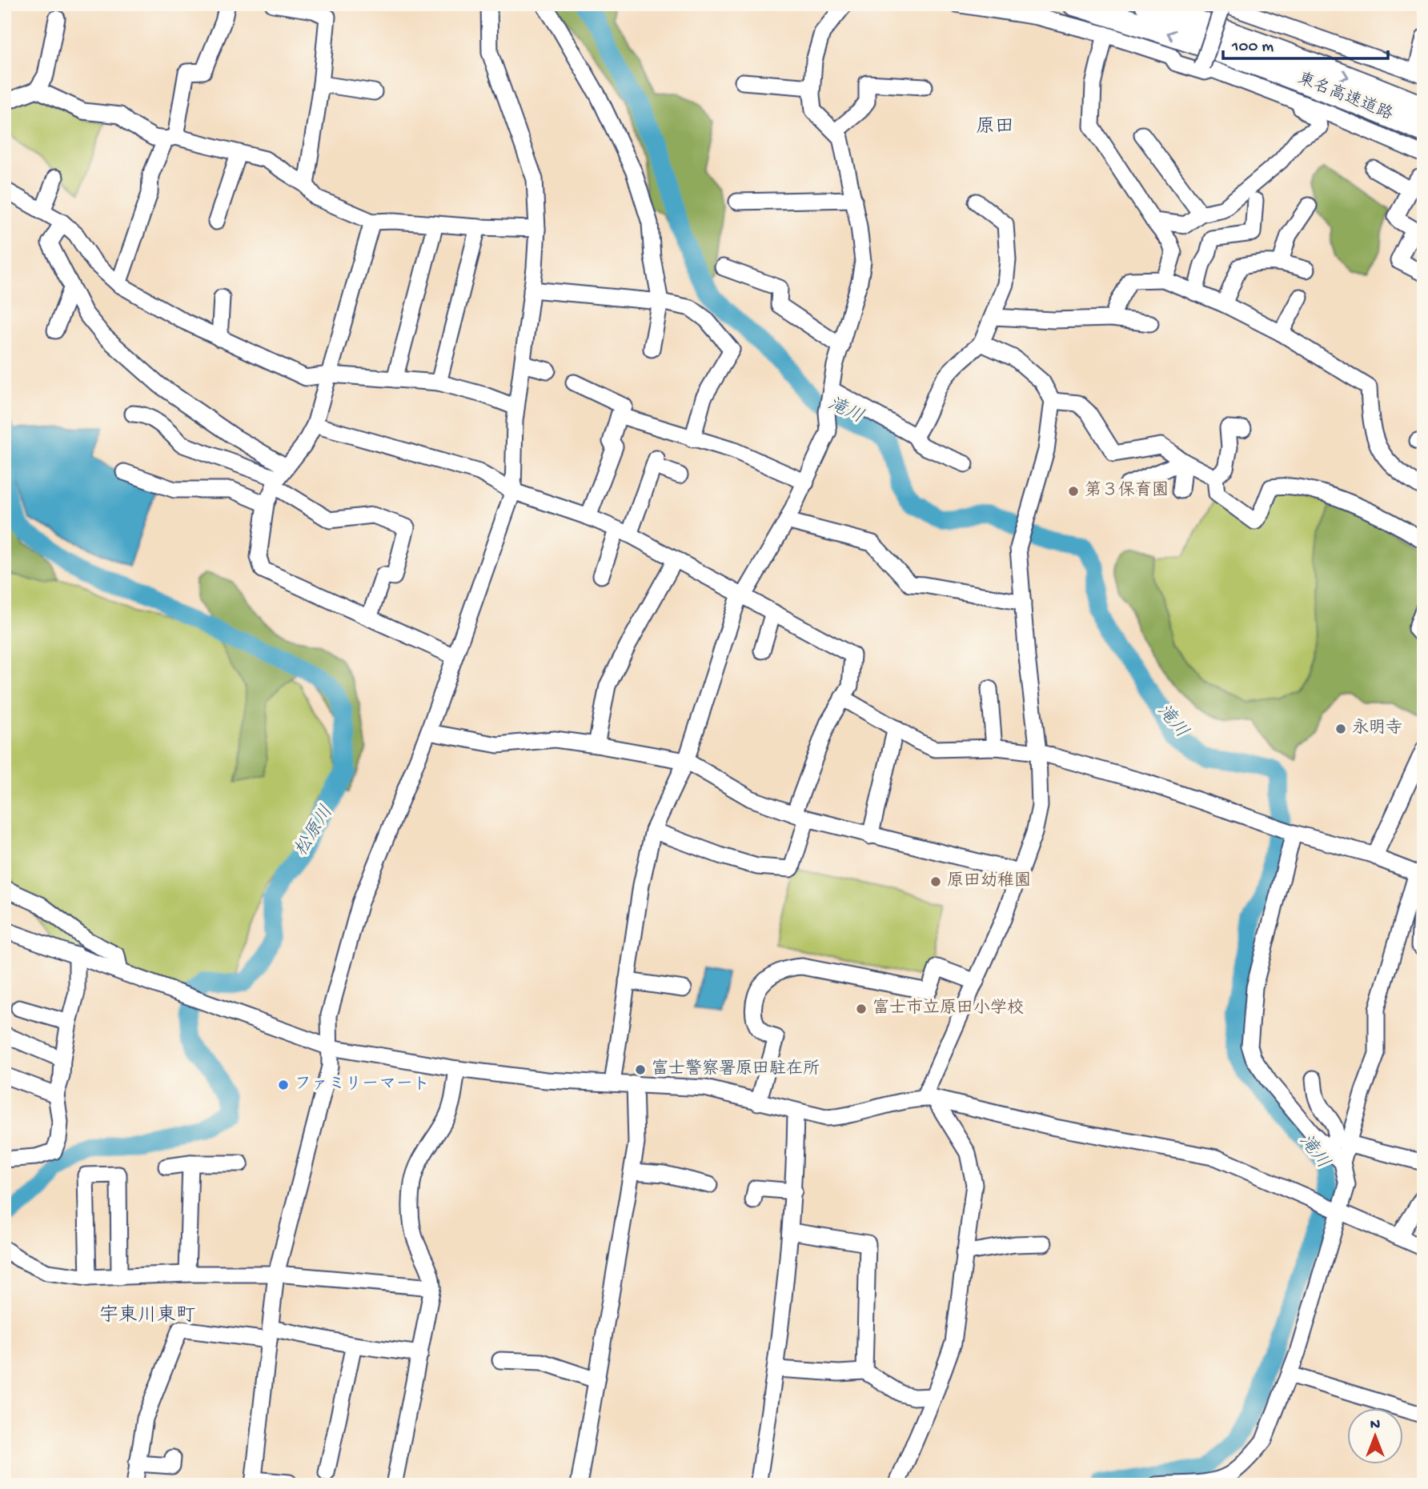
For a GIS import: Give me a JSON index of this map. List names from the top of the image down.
{
  "streets": {
    "highway": ["東名高速道路"]
  },
  "districts": ["原田", "宇東川東町"],
  "water": ["滝川", "松原川"],
  "places": [
    "第３保育園",
    "永明寺",
    "原田幼稚園",
    "富士市立原田小学校",
    "富士警察署原田駐在所",
    "ファミリーマート"
  ],
  "scale_bar": "100 m",
  "north": "top"
}
